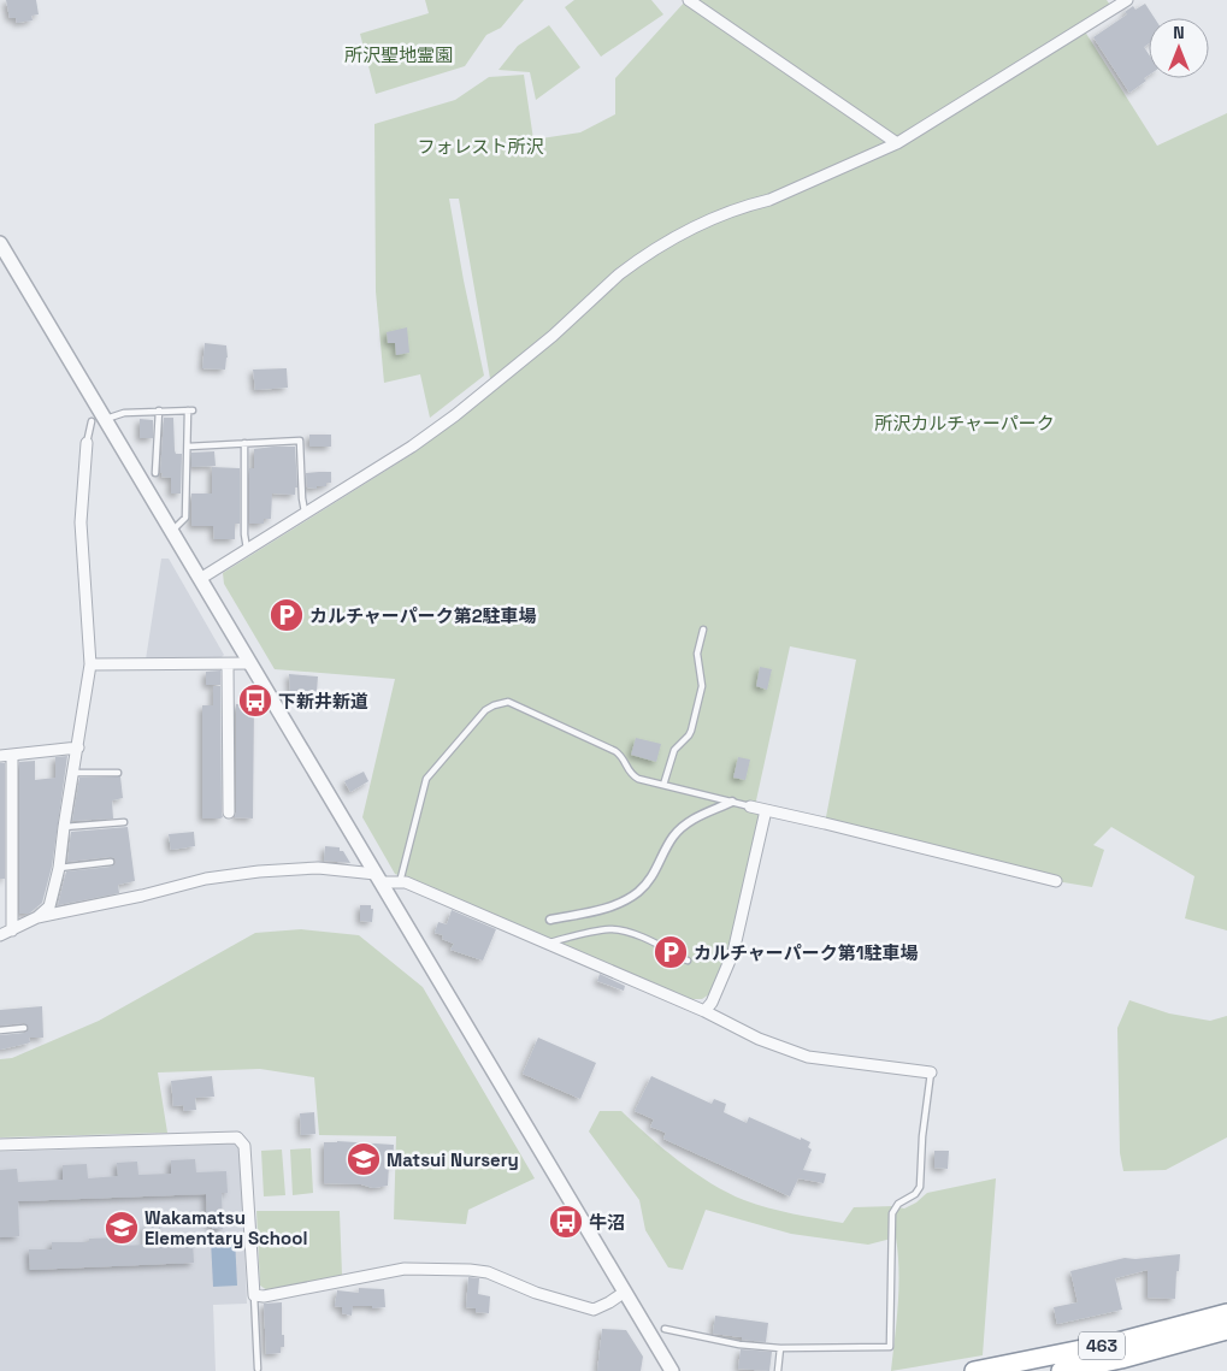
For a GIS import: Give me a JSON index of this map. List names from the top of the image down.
{
  "streets": {
    "highway": ["463"]
  },
  "parks": ["所沢聖地霊園", "フォレスト所沢", "所沢カルチャーパーク"],
  "places": {
    "parking": ["カルチャーパーク第2駐車場", "カルチャーパーク第1駐車場"],
    "bus stop": ["下新井新道", "牛沼"],
    "school or university": ["Matsui Nursery", "Wakamatsu Elementary School"]
  },
  "north": "top"
}
